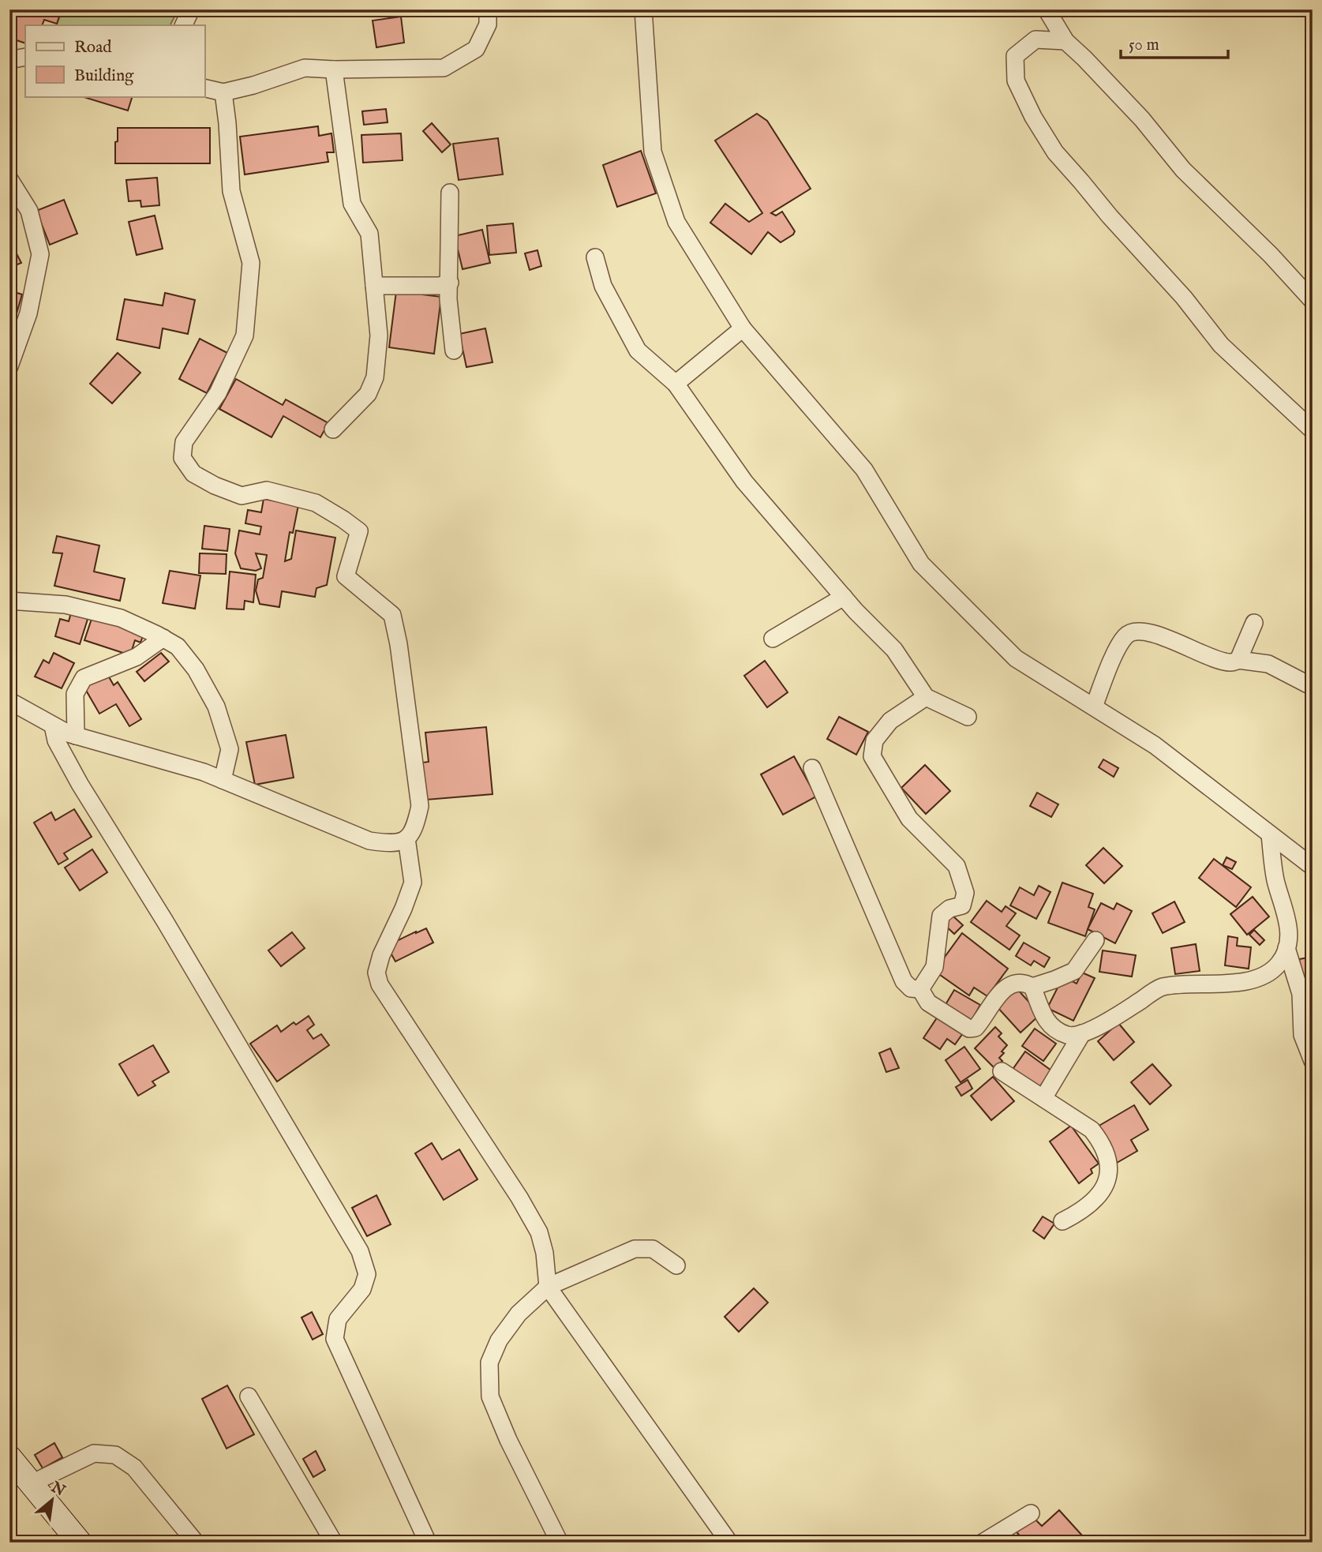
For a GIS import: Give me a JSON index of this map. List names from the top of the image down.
{
  "legend": ["Road", "Building"],
  "scale_bar": "50 m",
  "north": "top right"
}
